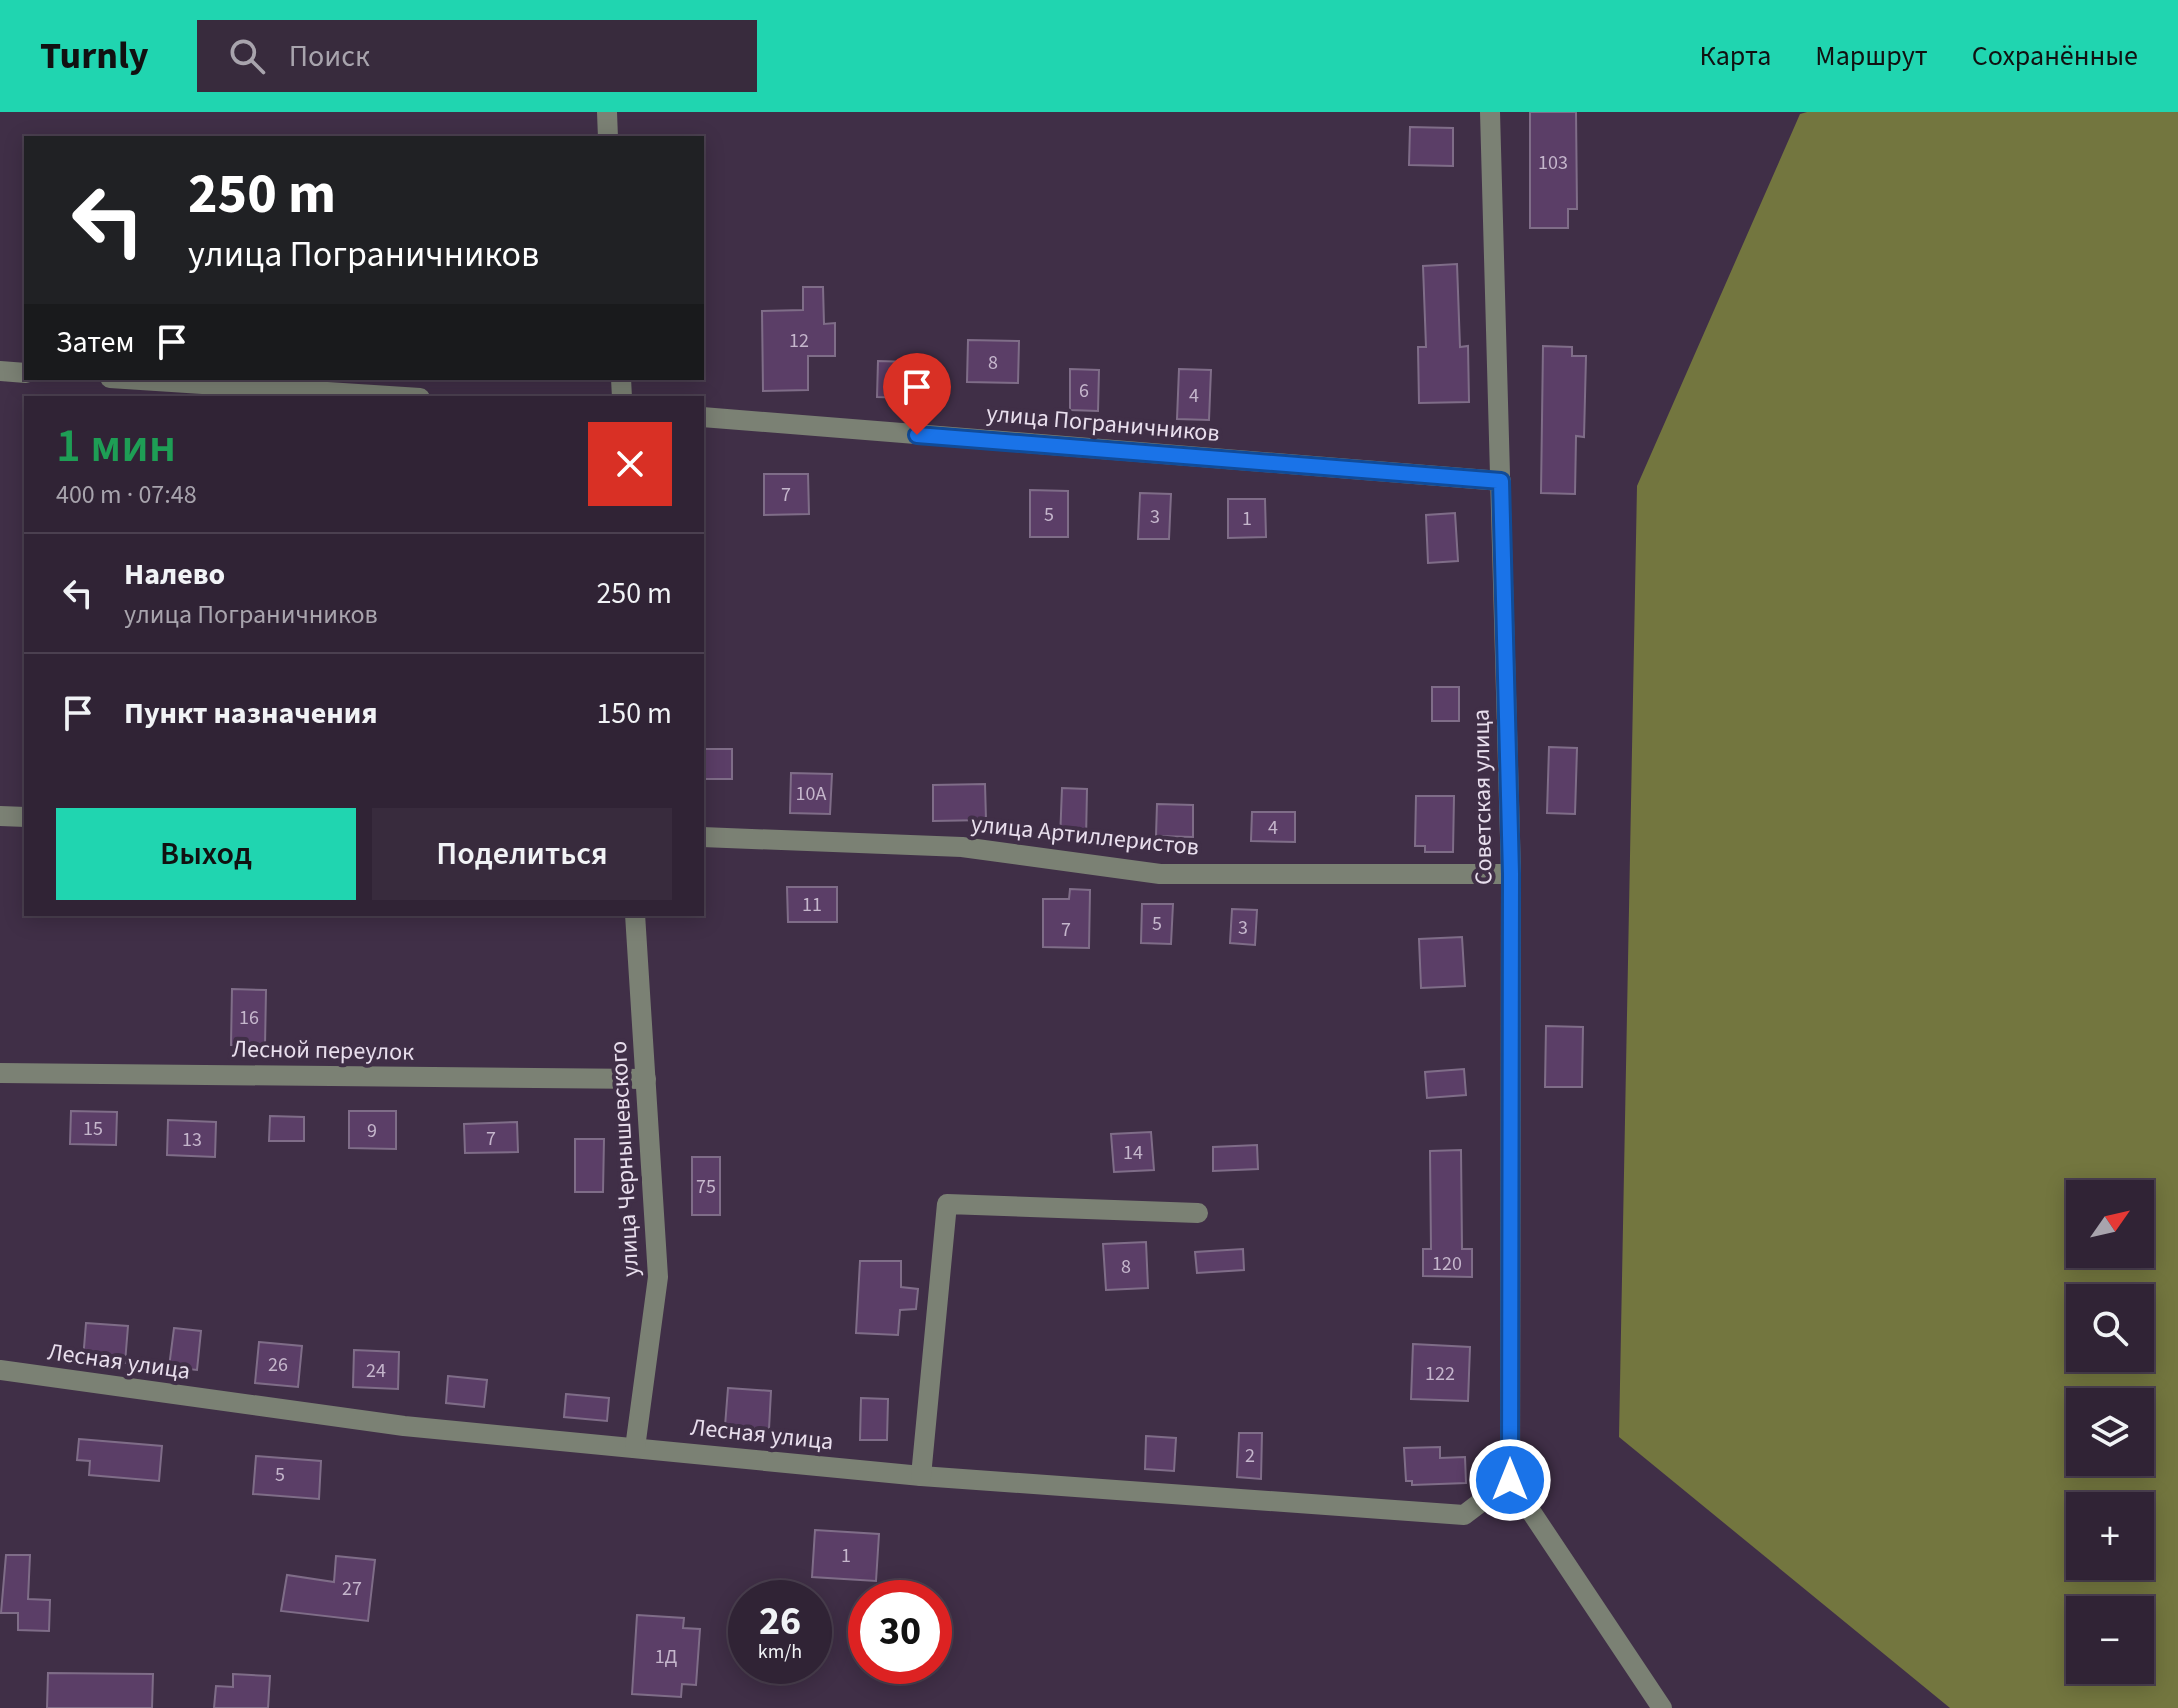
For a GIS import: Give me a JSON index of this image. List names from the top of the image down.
{
  "streets": {
    "street": [
      "улица Пограничников",
      "Советская улица",
      "улица Артиллеристов",
      "Лесной переулок",
      "улица Чернышевского",
      "Лесная улица"
    ]
  },
  "crossings": [
    ["улица Пограничников", "Советская улица"],
    ["Советская улица", "улица Артиллеристов"],
    ["Советская улица", "Лесная улица"],
    ["Лесной переулок", "улица Чернышевского"],
    ["улица Чернышевского", "Лесная улица"]
  ],
  "house_numbers": [
    "103",
    "12",
    "8",
    "6",
    "4",
    "7",
    "5",
    "3",
    "1",
    "10А",
    "4",
    "11",
    "5",
    "3",
    "7",
    "16",
    "15",
    "9",
    "7",
    "13",
    "14",
    "75",
    "120",
    "8",
    "26",
    "24",
    "122",
    "2",
    "5",
    "1",
    "27",
    "1Д"
  ],
  "north": "top right",
  "page": {
    "header": "Turnly",
    "search": "Поиск",
    "nav": ["Карта", "Маршрут", "Сохранённые"],
    "turn": ["250 m", "улица Пограничников"],
    "then": "Затем",
    "heading": ["1 мин", "400 m · 07:48"],
    "list": [
      {
        "name": "Налево",
        "note": "улица Пограничников",
        "value": "250 m"
      },
      {
        "name": "Пункт назначения",
        "value": "150 m"
      }
    ],
    "buttons": ["Выход", "Поделиться"],
    "map_buttons": ["+", "−"],
    "speed": "26 km/h",
    "limit": "30"
  }
}
